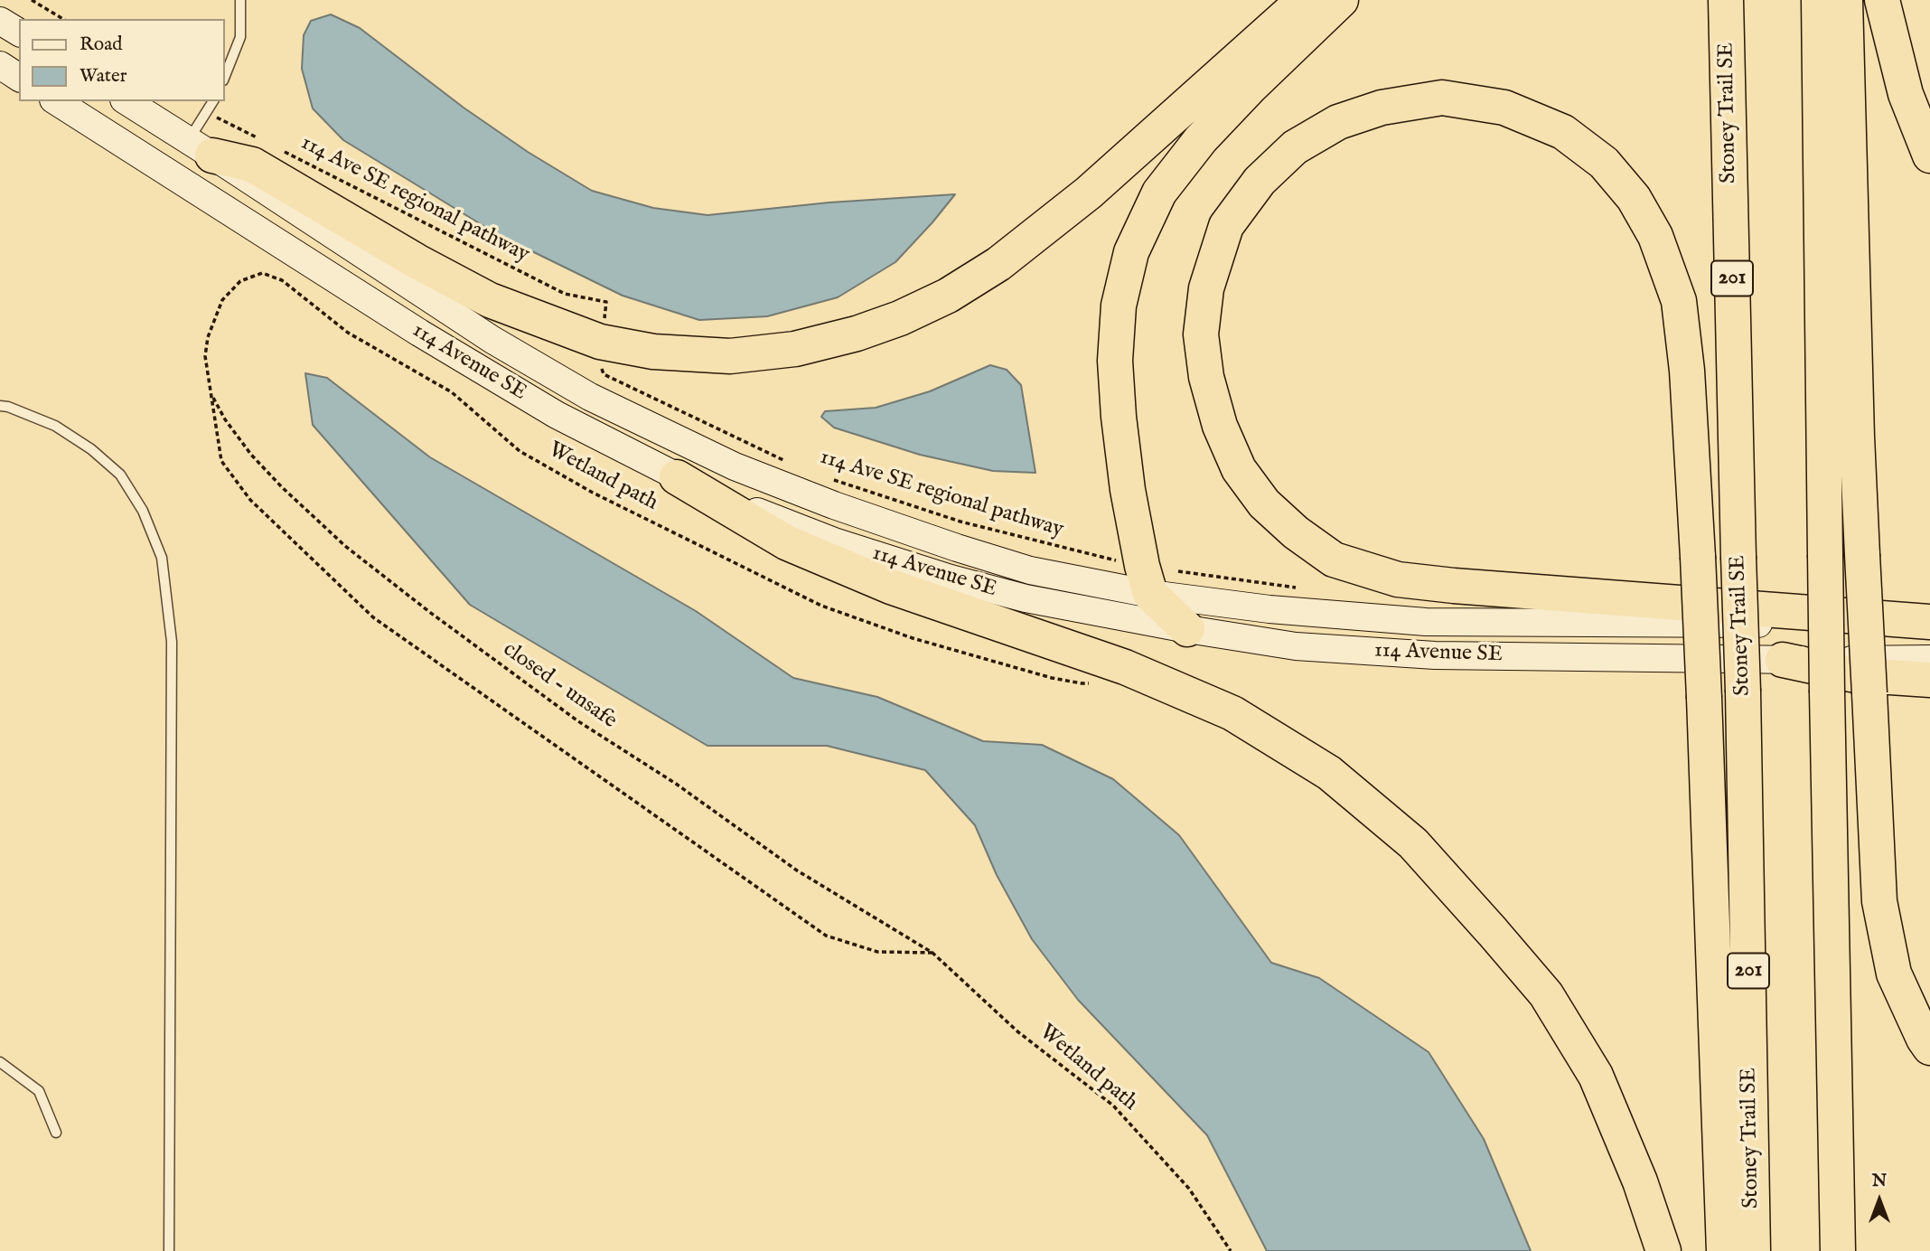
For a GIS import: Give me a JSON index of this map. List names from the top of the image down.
{
  "streets": {
    "highway": ["Stoney Trail SE", "201"],
    "main road": ["114 Avenue SE"],
    "path": ["114 Ave SE regional pathway", "Wetland path", "closed - unsafe"]
  },
  "crossings": [
    ["Wetland path", "closed - unsafe"]
  ],
  "legend": ["Road", "Water"],
  "north": "top"
}
